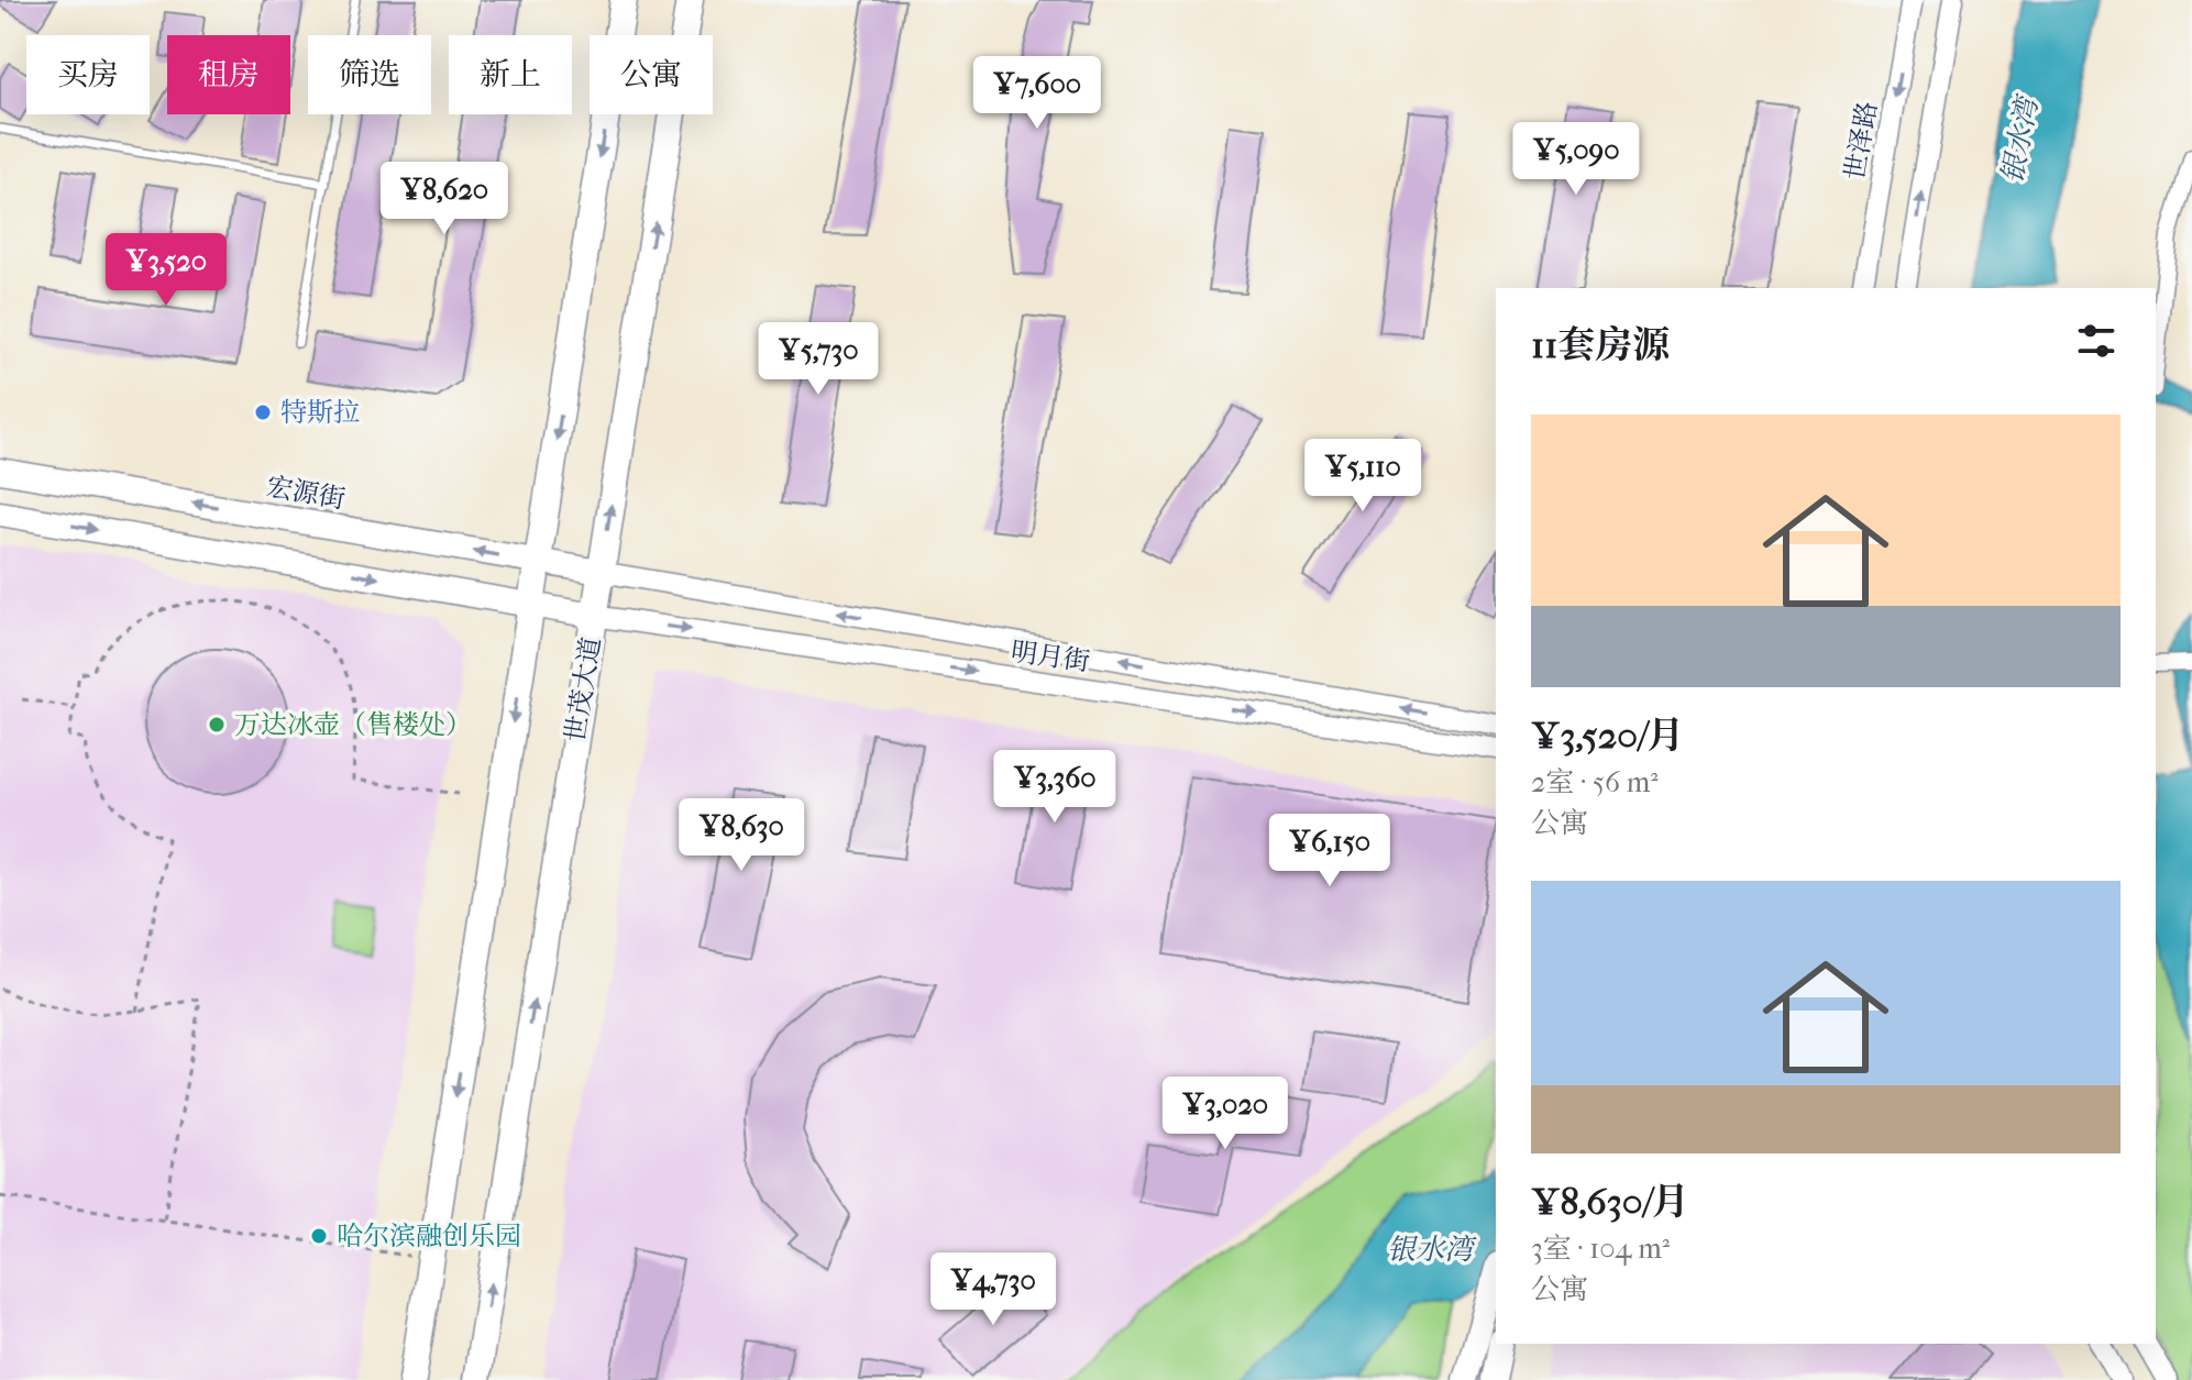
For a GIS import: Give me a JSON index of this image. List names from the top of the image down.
{
  "streets": {
    "main road": ["宏源街", "世茂大道"],
    "street": ["世泽路", "明月街"]
  },
  "crossings": [
    ["宏源街", "明月街"],
    ["宏源街", "世茂大道"],
    ["明月街", "世茂大道"]
  ],
  "water": ["银水湾"],
  "places": ["特斯拉", "万达冰壶（售楼处）", "哈尔滨融创乐园"],
  "page": {
    "chip": [
      "买房",
      "租房",
      "筛选",
      "新上",
      "公寓"
    ],
    "price": [
      "¥7,600",
      "¥5,090",
      "¥8,620",
      "¥3,520",
      "¥5,730",
      "¥5,110",
      "¥3,360",
      "¥8,630",
      "¥6,150",
      "¥3,020",
      "¥4,730"
    ],
    "heading": "11套房源",
    "list": [
      {
        "name": "¥3,520/月",
        "note": "2室 · 56 m² · 公寓"
      },
      {
        "name": "¥8,630/月",
        "note": "3室 · 104 m² · 公寓"
      }
    ]
  }
}
